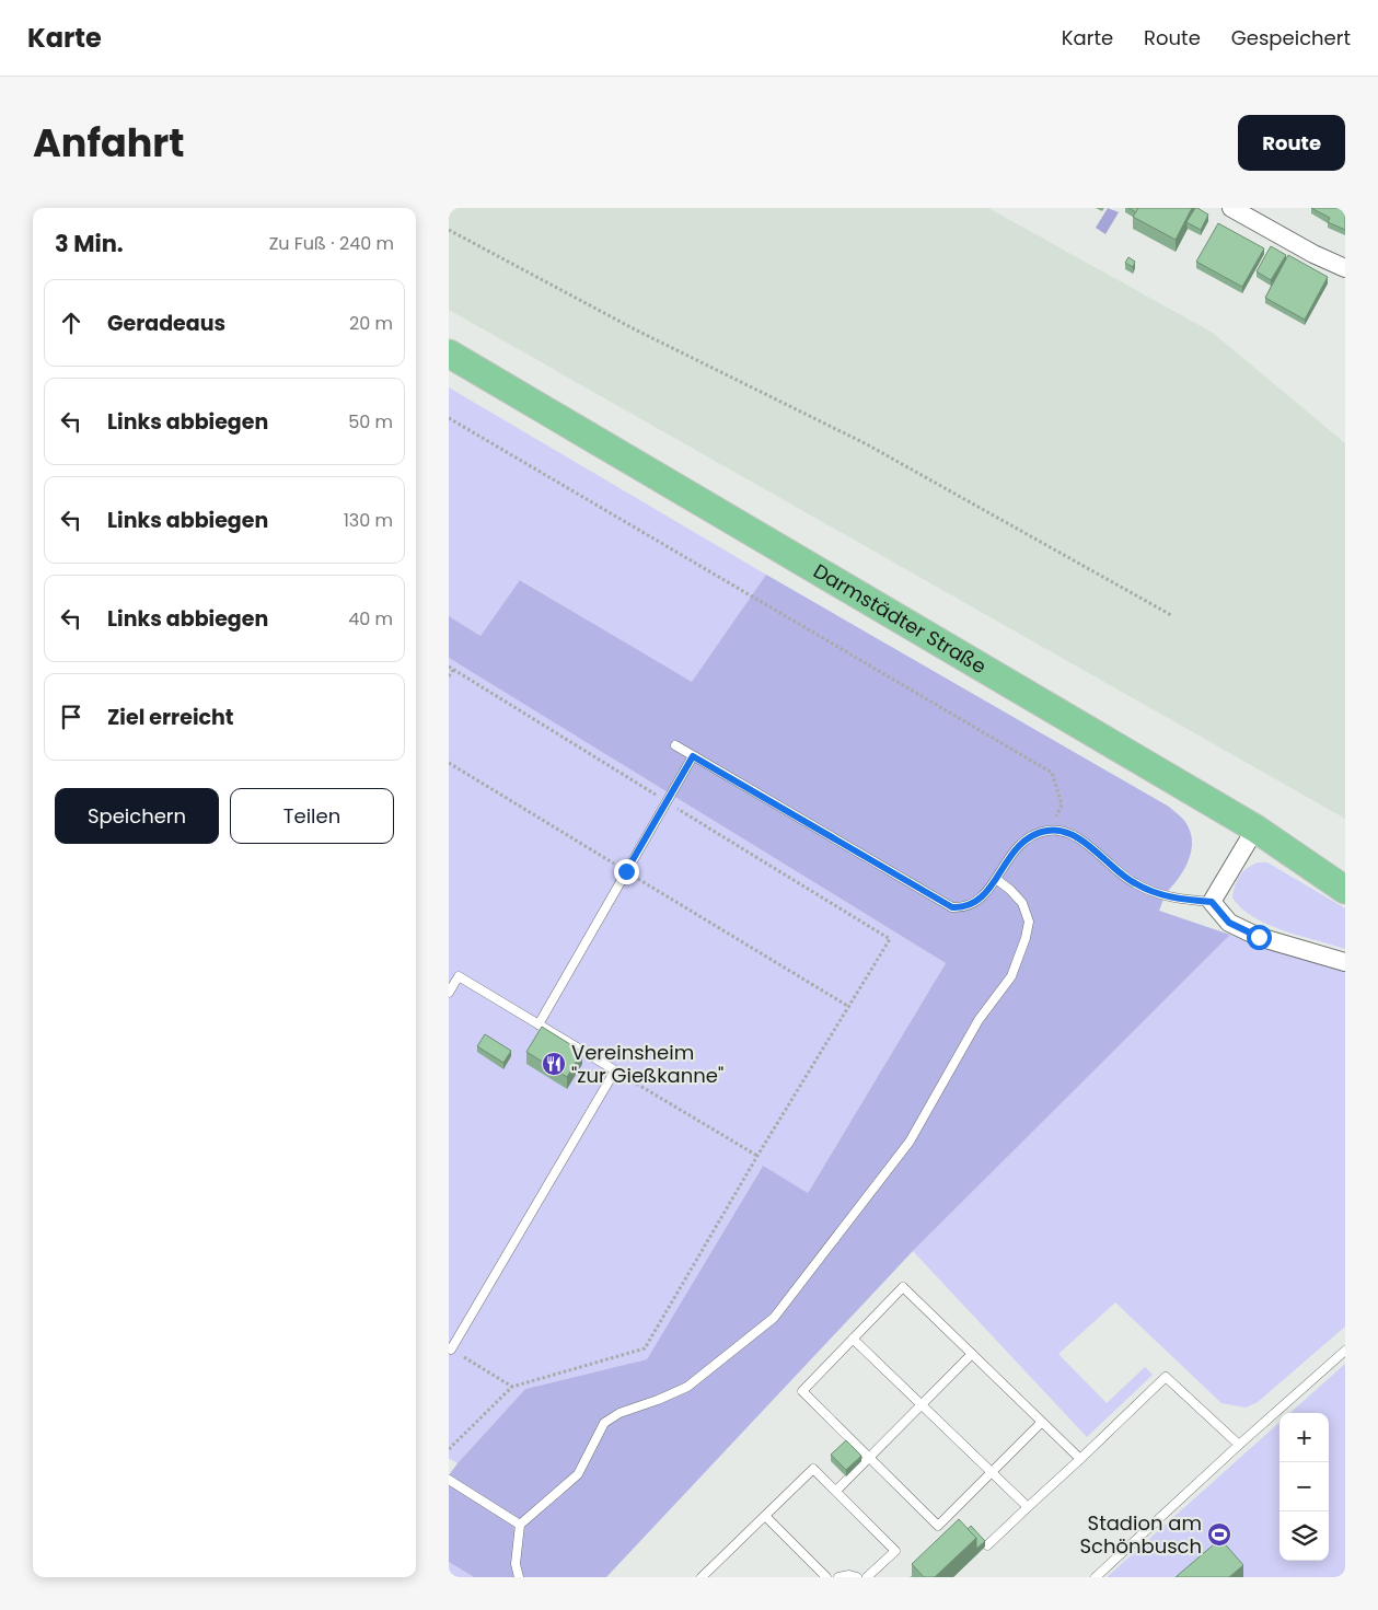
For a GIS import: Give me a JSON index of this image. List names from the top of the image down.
{
  "streets": {
    "main road": ["Darmstädter Straße"]
  },
  "places": {
    "restaurant": ["Vereinsheim \"zur Gießkanne\""],
    "sports": ["Stadion am Schönbusch"]
  },
  "page": {
    "header": "Karte",
    "nav": ["Karte", "Route", "Gespeichert"],
    "title": "Anfahrt",
    "buttons": [
      "Route",
      ["Speichern", "Teilen"]
    ],
    "heading": ["3 Min.", "Zu Fuß · 240 m"],
    "list": [
      ["Geradeaus", "20 m"],
      ["Links abbiegen", "50 m"],
      ["Links abbiegen", "130 m"],
      ["Links abbiegen", "40 m"],
      "Ziel erreicht"
    ],
    "map_buttons": ["+", "−"]
  }
}
